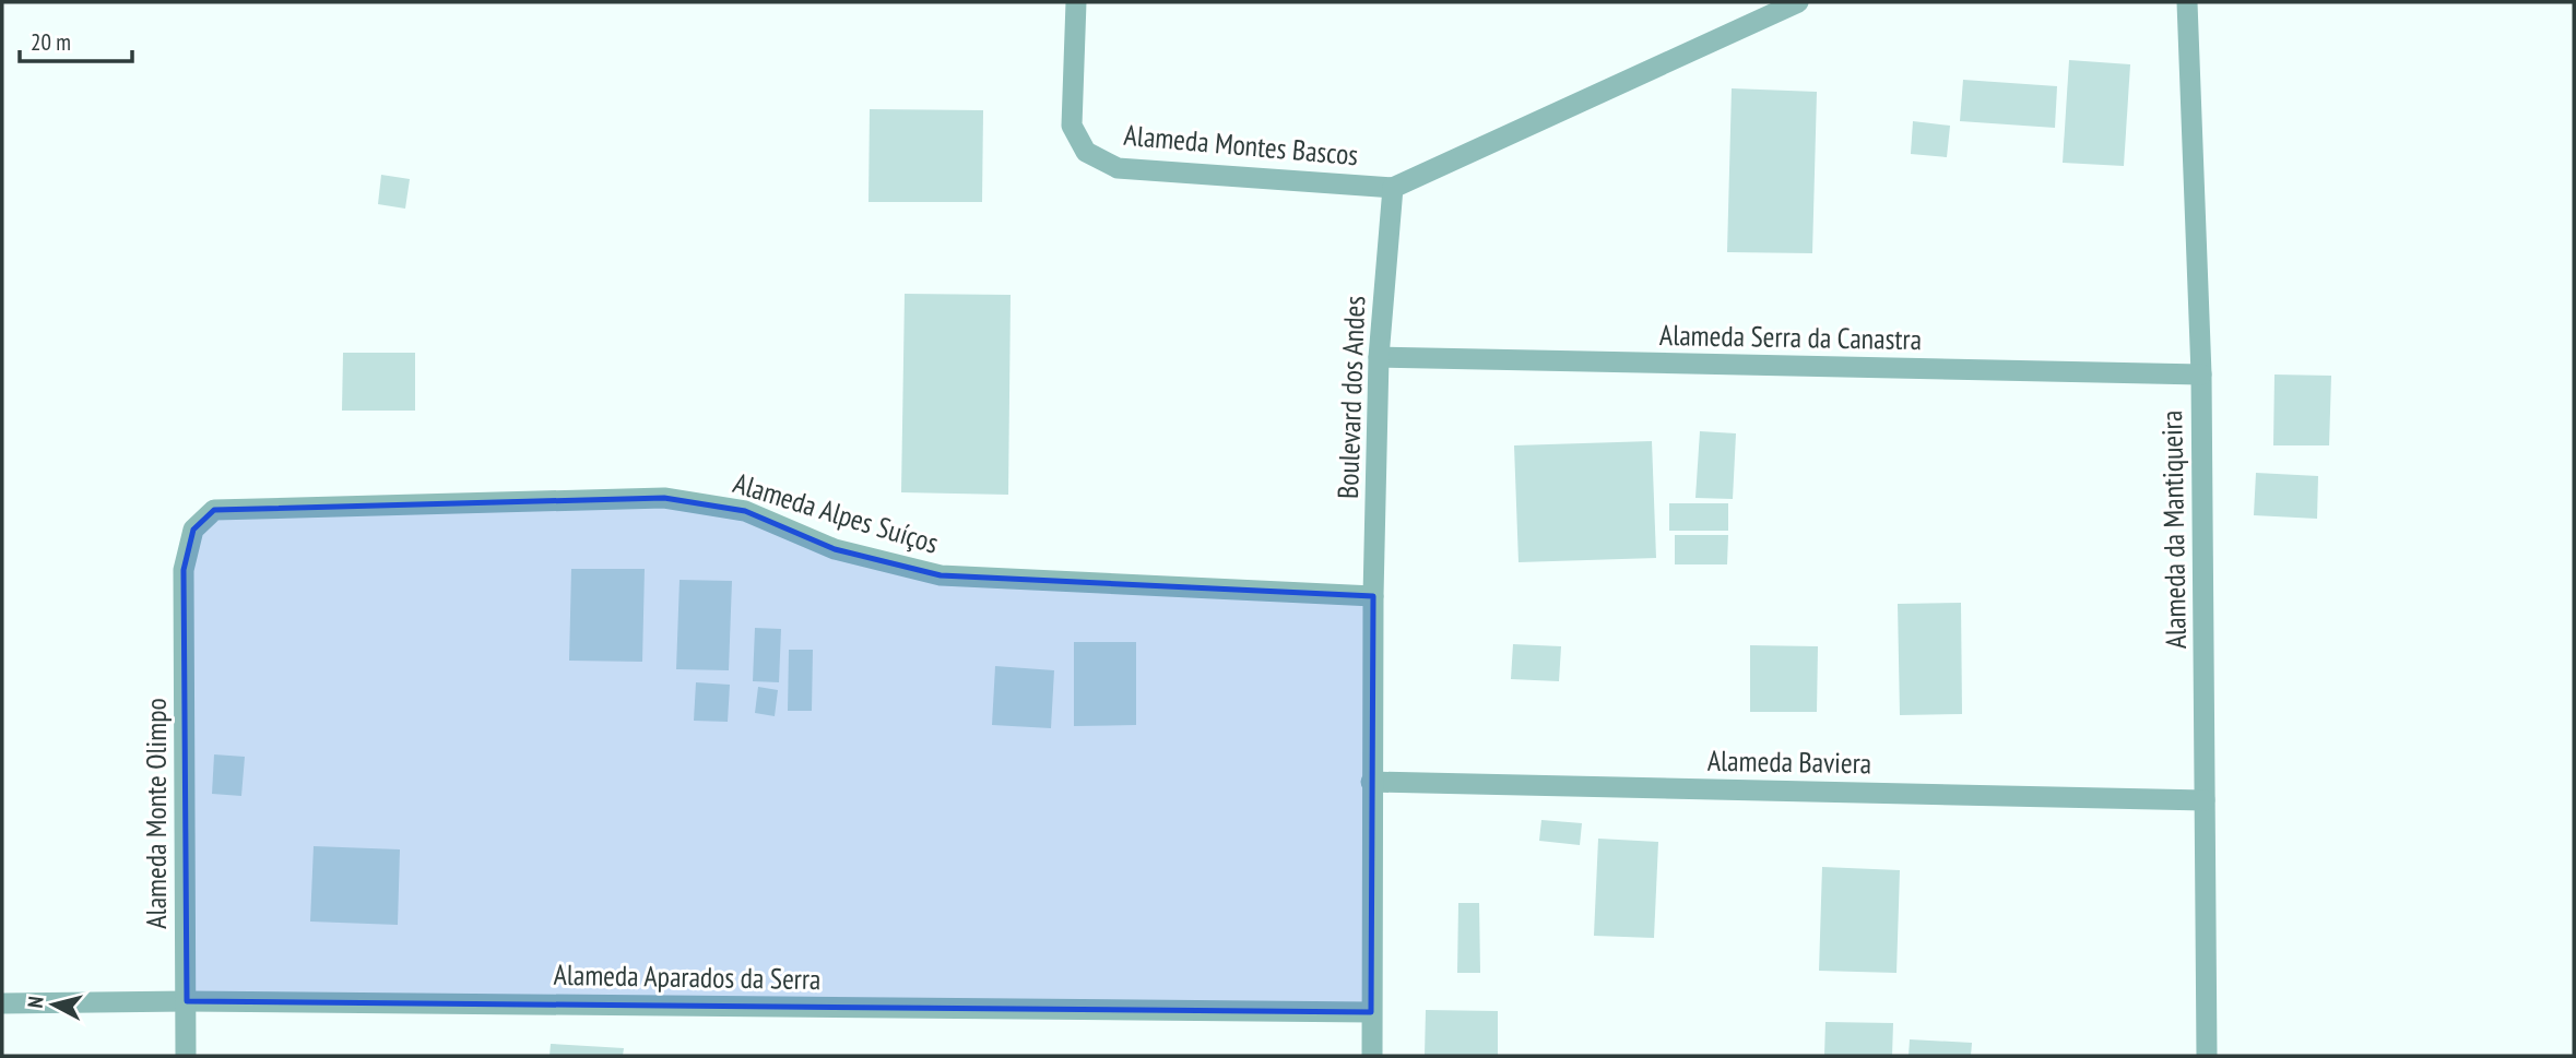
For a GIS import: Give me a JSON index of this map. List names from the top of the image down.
{
  "streets": {
    "street": [
      "Alameda Montes Bascos",
      "Alameda Serra da Canastra",
      "Boulevard dos Andes",
      "Alameda Alpes Suíços",
      "Alameda da Mantiqueira",
      "Alameda Baviera",
      "Alameda Monte Olimpo",
      "Alameda Aparados da Serra"
    ]
  },
  "crossings": [
    ["Alameda Montes Bascos", "Boulevard dos Andes"],
    ["Alameda Serra da Canastra", "Boulevard dos Andes"],
    ["Alameda Serra da Canastra", "Alameda da Mantiqueira"],
    ["Boulevard dos Andes", "Alameda Alpes Suíços"],
    ["Boulevard dos Andes", "Alameda Baviera"],
    ["Boulevard dos Andes", "Alameda Aparados da Serra"],
    ["Alameda Alpes Suíços", "Alameda Monte Olimpo"],
    ["Alameda da Mantiqueira", "Alameda Baviera"],
    ["Alameda Monte Olimpo", "Alameda Aparados da Serra"]
  ],
  "scale_bar": "20 m",
  "north": "left"
}
